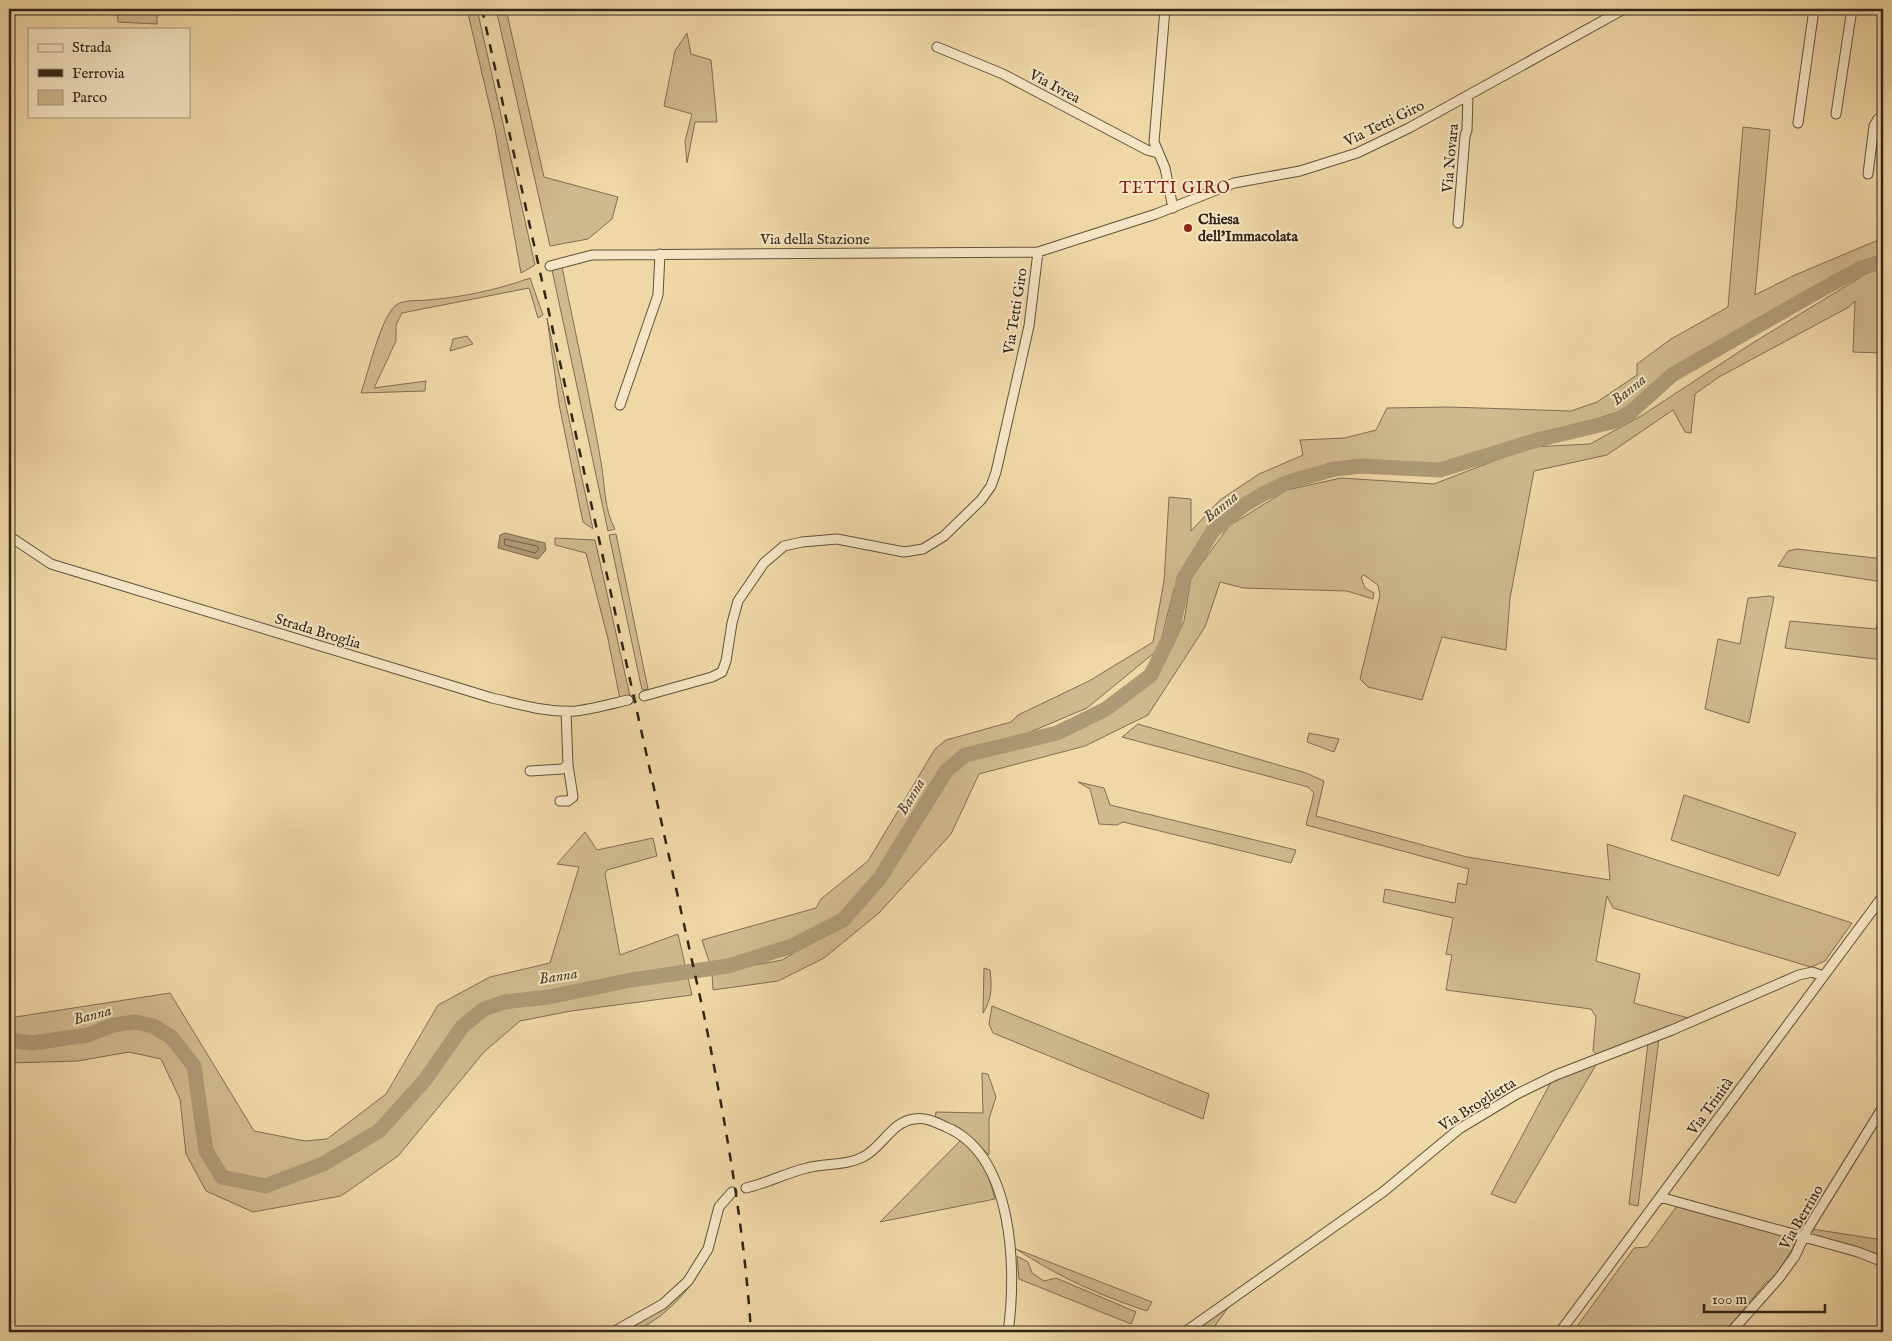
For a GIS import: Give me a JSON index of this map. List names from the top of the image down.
{
  "streets": {
    "street": [
      "Via Ivrea",
      "Via Tetti Giro",
      "Via Novara",
      "Via della Stazione",
      "Strada Broglia",
      "Via Broglietta",
      "Via Trinità",
      "Via Berrino"
    ]
  },
  "crossings": [
    ["Via Tetti Giro", "Via Novara"],
    ["Via Tetti Giro", "Via della Stazione"],
    ["Via Broglietta", "Via Trinità"]
  ],
  "districts": ["TETTI GIRO"],
  "water": ["Banna"],
  "places": ["Chiesa dell'Immacolata"],
  "legend": ["Strada", "Ferrovia", "Parco"],
  "scale_bar": "100 m"
}
